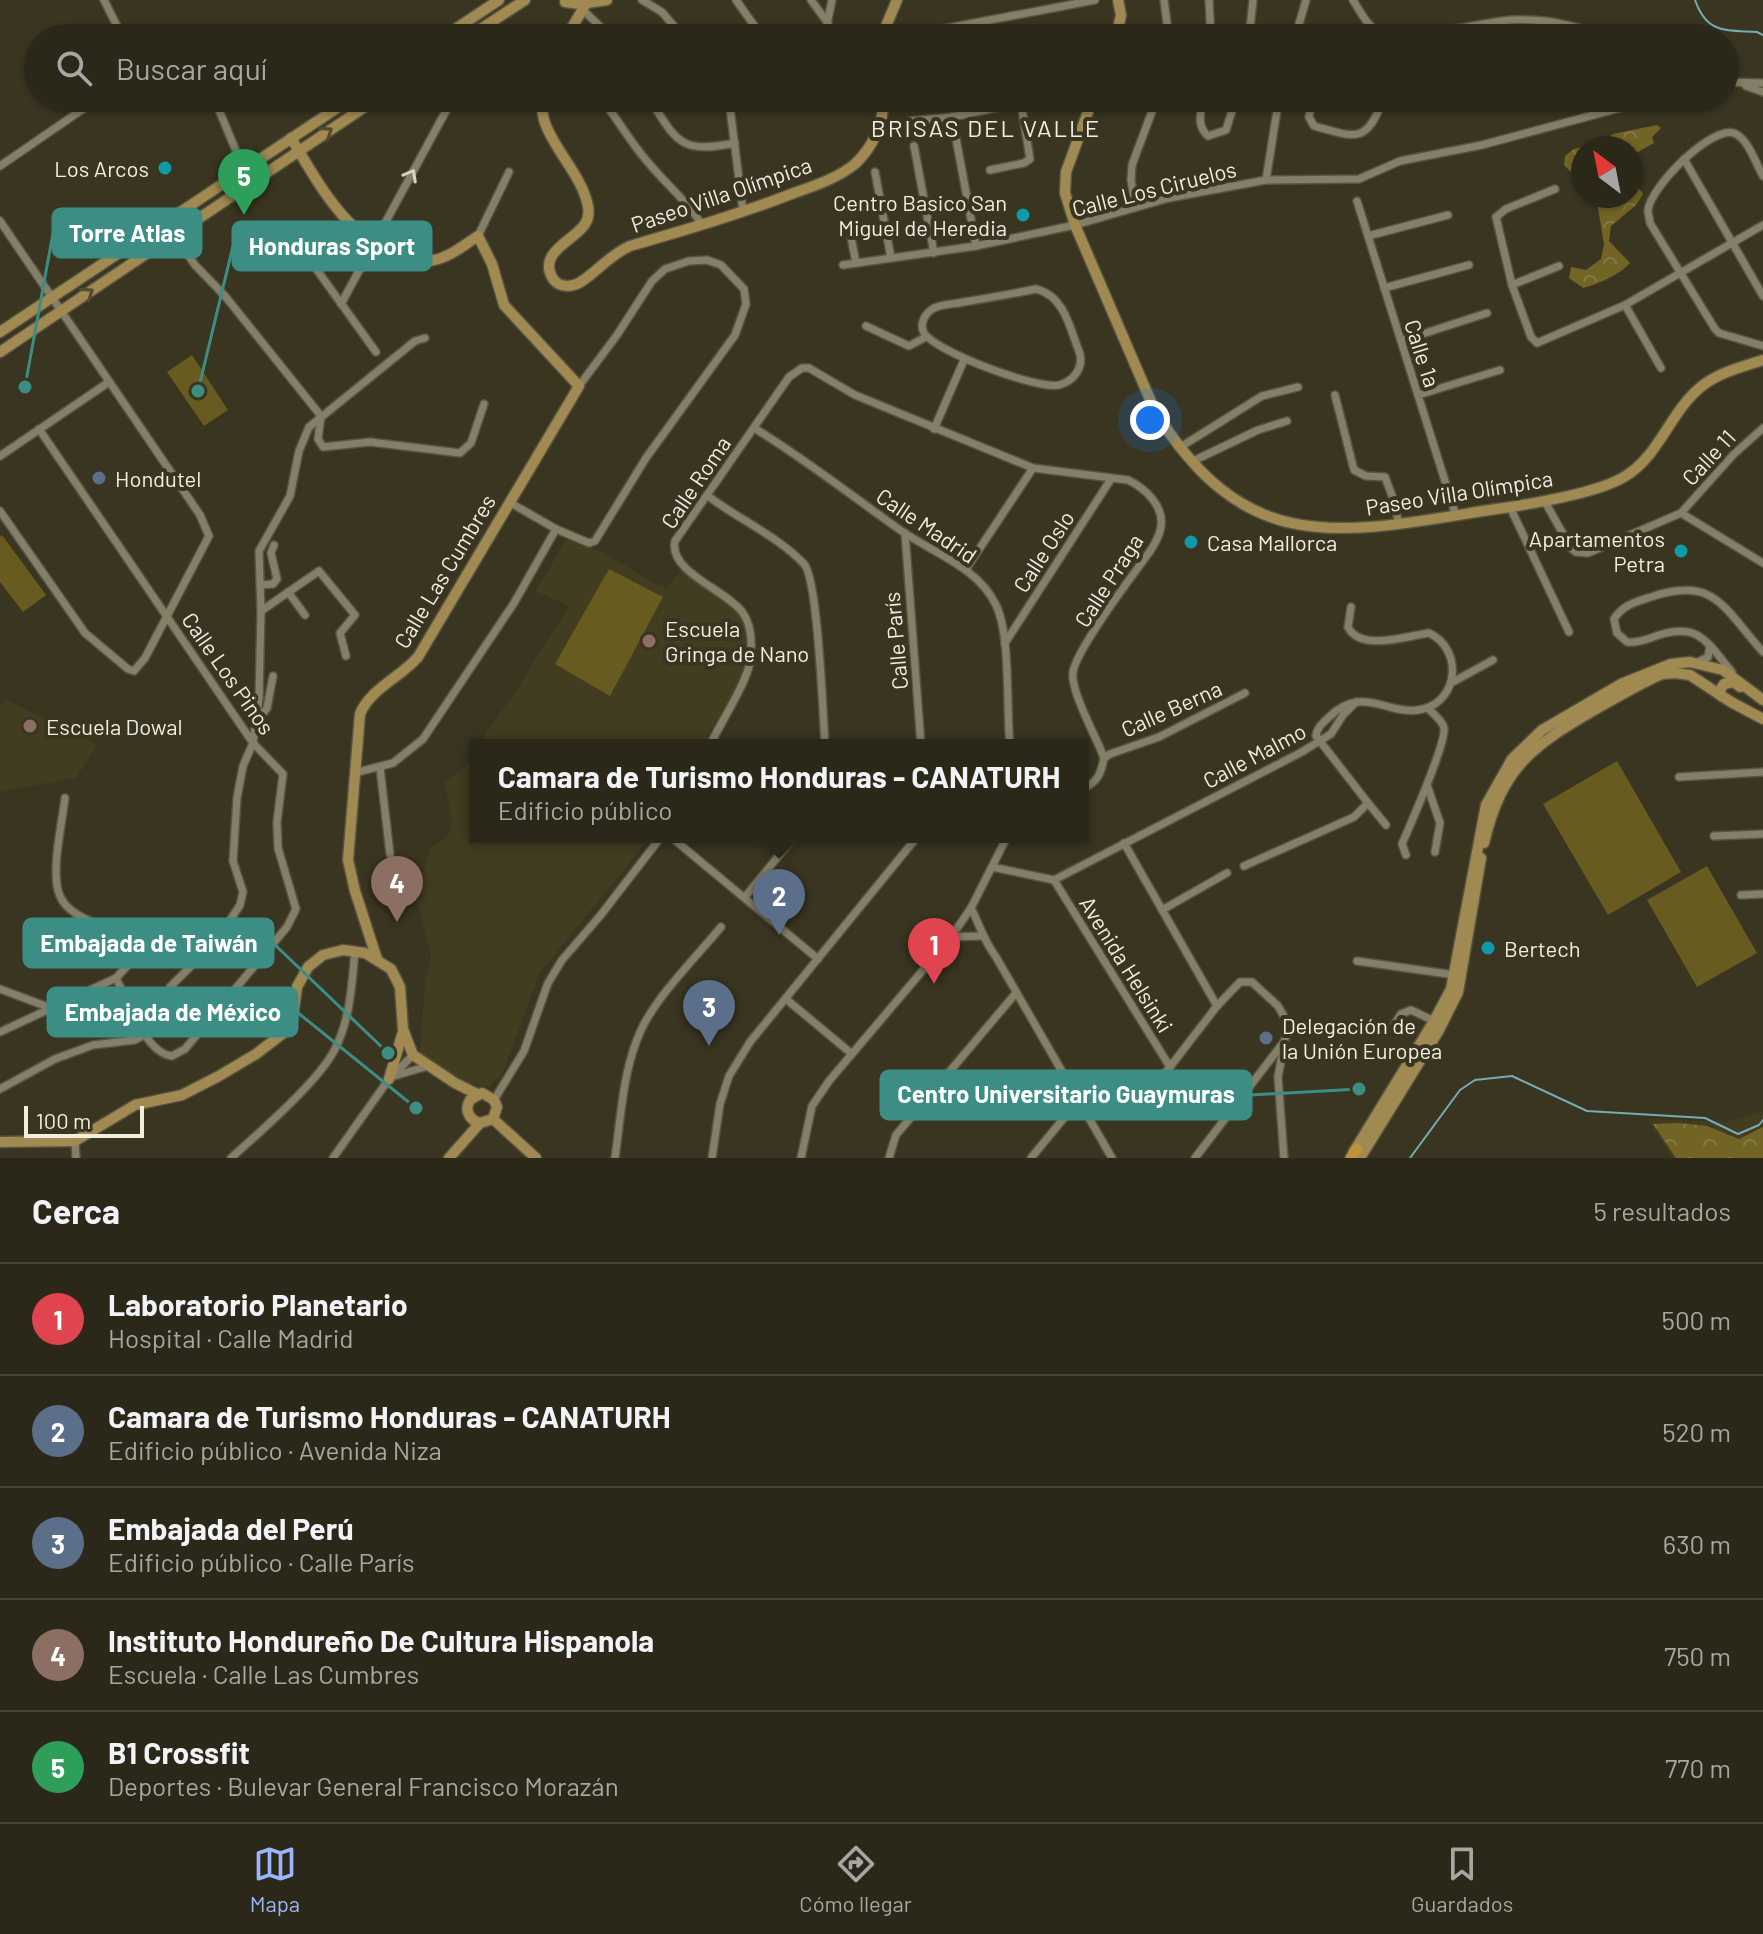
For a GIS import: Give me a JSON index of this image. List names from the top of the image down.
{
  "streets": {
    "main road": ["Paseo Villa Olímpica", "Calle Las Cumbres"],
    "street": [
      "Calle Los Ciruelos",
      "Calle 1a",
      "Calle 11",
      "Calle Roma",
      "Calle Madrid",
      "Calle Oslo",
      "Calle Praga",
      "Calle París",
      "Calle Los Pinos",
      "Calle Berna",
      "Calle Malmo",
      "Avenida Helsinki"
    ]
  },
  "crossings": [
    ["Calle Los Ciruelos", "Paseo Villa Olímpica"],
    ["Paseo Villa Olímpica", "Calle 1a"],
    ["Calle Roma", "Calle Madrid"],
    ["Calle Roma", "Calle Praga"],
    ["Calle Madrid", "Calle Oslo"],
    ["Calle Madrid", "Calle París"],
    ["Calle Oslo", "Calle Praga"],
    ["Calle Praga", "Calle Berna"],
    ["Calle Malmo", "Avenida Helsinki"]
  ],
  "districts": ["BRISAS DEL VALLE"],
  "places": [
    "Los Arcos",
    "Centro Basico San Miguel de Heredia",
    "Torre Atlas",
    "Honduras Sport",
    "Hondutel",
    "Casa Mallorca",
    "Apartamentos Petra",
    "Escuela Gringa de Nano",
    "Escuela Dowal",
    "Bertech",
    "Delegación de la Unión Europea",
    "Embajada de Taiwán",
    "Centro Universitario Guaymuras",
    "Embajada de México"
  ],
  "scale_bar": "100 m",
  "north": "top left",
  "page": {
    "search": "Buscar aquí",
    "pins": [
      "5",
      "4",
      "2",
      "1",
      "3"
    ],
    "popup": ["Camara de Turismo Honduras - CANATURH", "Edificio público"],
    "scale": "100 m",
    "heading": ["Cerca", "5 resultados"],
    "list": [
      {
        "mark": "1",
        "name": "Laboratorio Planetario",
        "note": "Hospital · Calle Madrid",
        "value": "500 m"
      },
      {
        "mark": "2",
        "name": "Camara de Turismo Honduras - CANATURH",
        "note": "Edificio público · Avenida Niza",
        "value": "520 m"
      },
      {
        "mark": "3",
        "name": "Embajada del Perú",
        "note": "Edificio público · Calle París",
        "value": "630 m"
      },
      {
        "mark": "4",
        "name": "Instituto Hondureño De Cultura Hispanola",
        "note": "Escuela · Calle Las Cumbres",
        "value": "750 m"
      },
      {
        "mark": "5",
        "name": "B1 Crossfit",
        "note": "Deportes · Bulevar General Francisco Morazán",
        "value": "770 m"
      }
    ],
    "nav": ["Mapa", "Cómo llegar", "Guardados"]
  }
}
